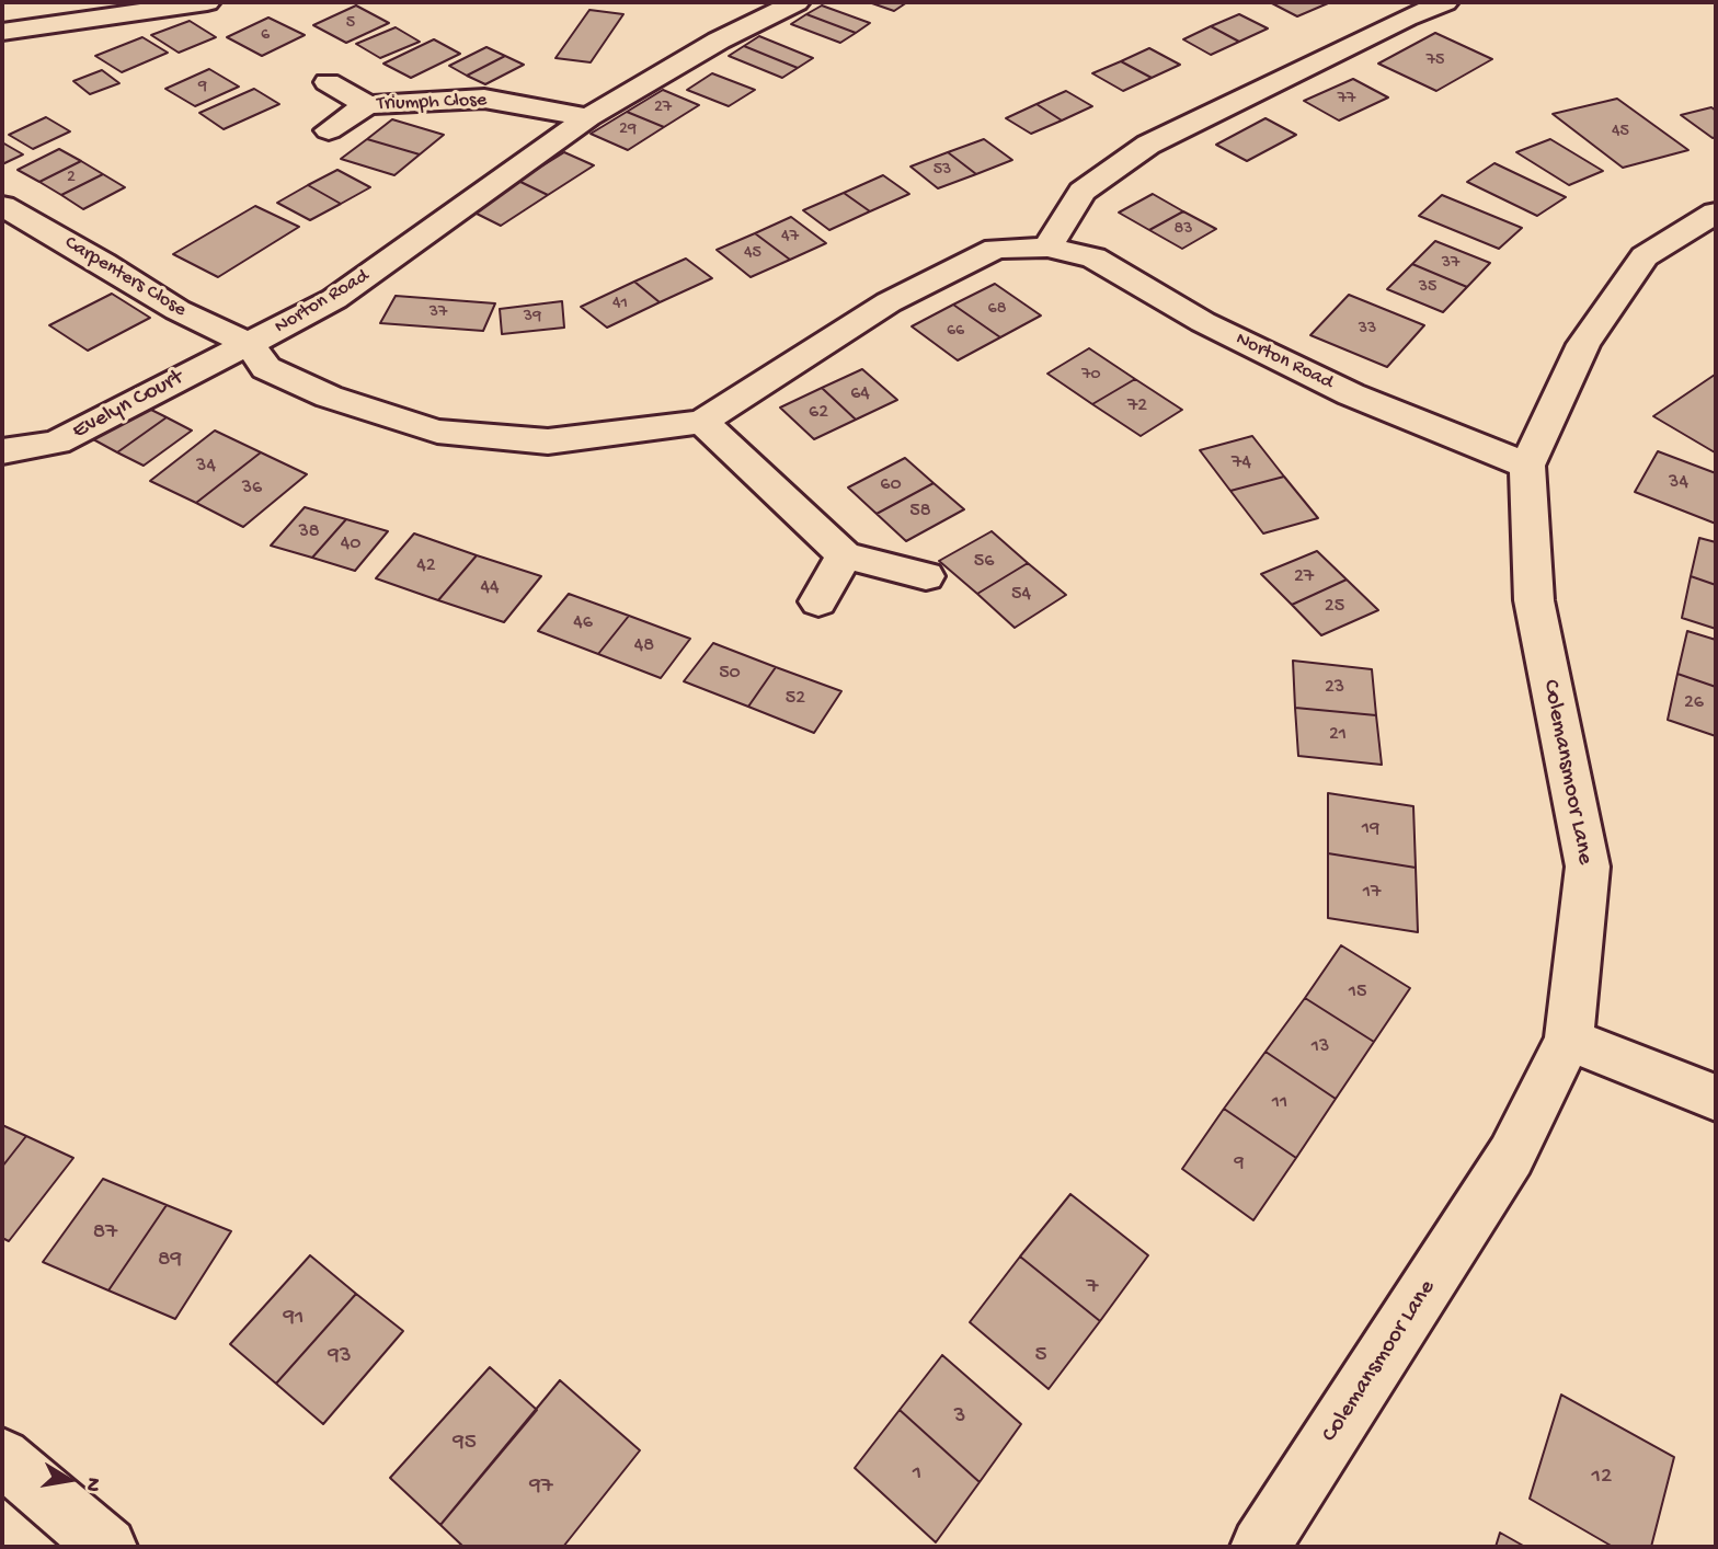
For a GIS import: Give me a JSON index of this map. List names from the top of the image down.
{
  "streets": {
    "street": [
      "Triumph Close",
      "Carpenters Close",
      "Norton Road",
      "Evelyn Court",
      "Colemansmoor Lane"
    ]
  },
  "crossings": [
    ["Triumph Close", "Norton Road"],
    ["Carpenters Close", "Norton Road"],
    ["Carpenters Close", "Evelyn Court"],
    ["Norton Road", "Evelyn Court"],
    ["Norton Road", "Colemansmoor Lane"]
  ],
  "house_numbers": [
    "5",
    "6",
    "75",
    "9",
    "77",
    "27",
    "29",
    "45",
    "53",
    "2",
    "83",
    "47",
    "45",
    "37",
    "35",
    "41",
    "68",
    "37",
    "39",
    "33",
    "66",
    "70",
    "64",
    "72",
    "62",
    "74",
    "34",
    "34",
    "60",
    "36",
    "58",
    "38",
    "40",
    "56",
    "42",
    "27",
    "44",
    "54",
    "25",
    "46",
    "48",
    "50",
    "23",
    "52",
    "26",
    "21",
    "19",
    "17",
    "15",
    "13",
    "11",
    "9",
    "87",
    "89",
    "7",
    "91",
    "5",
    "93",
    "3",
    "95",
    "1",
    "12",
    "97"
  ],
  "north": "right"
}
